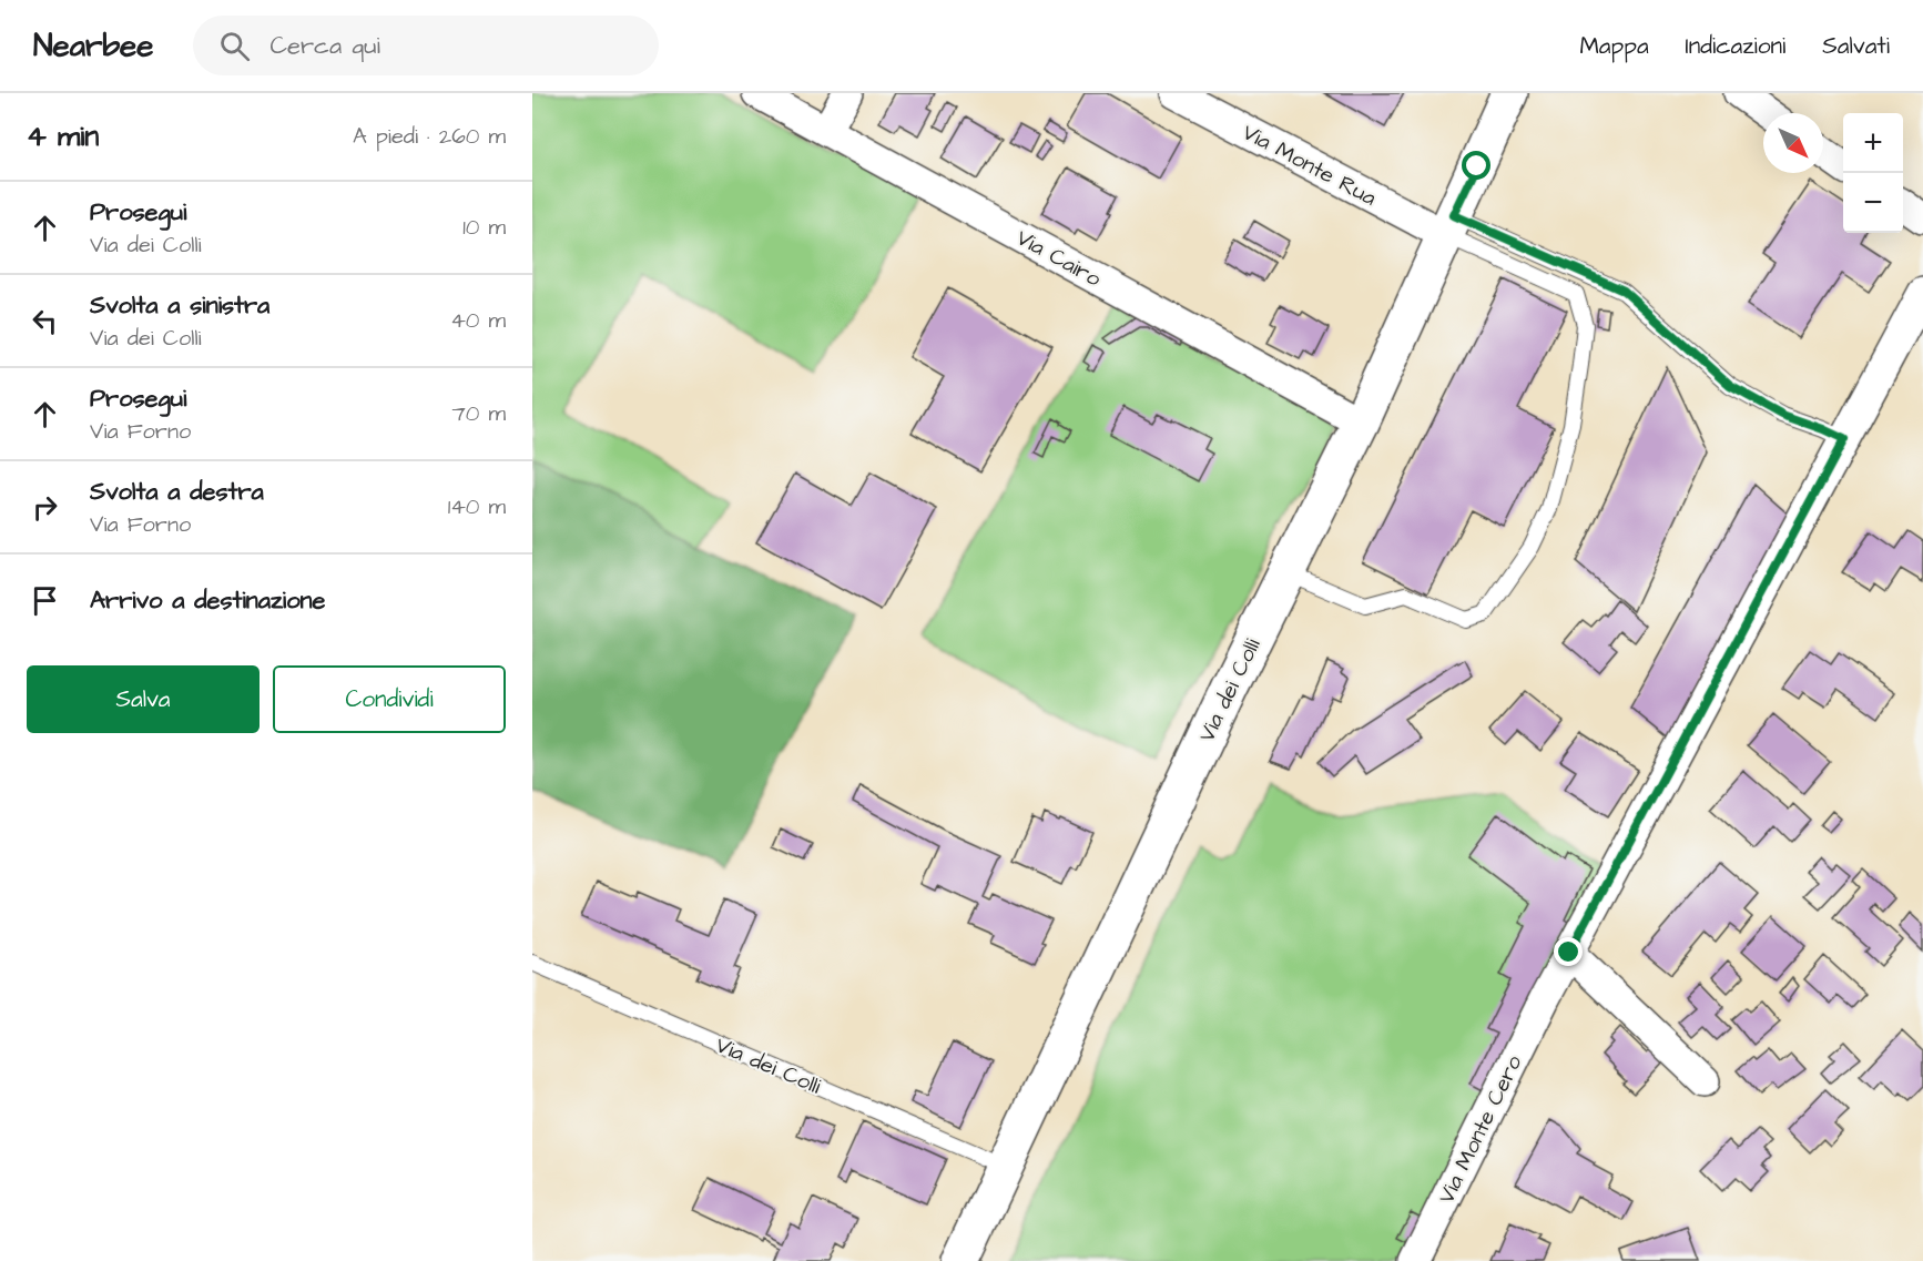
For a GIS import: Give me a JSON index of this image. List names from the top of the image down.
{
  "streets": {
    "main road": ["Via dei Colli"],
    "street": ["Via Monte Rua", "Via Cairo", "Via Monte Cero"]
  },
  "crossings": [
    ["Via Monte Rua", "Via dei Colli"],
    ["Via Cairo", "Via dei Colli"]
  ],
  "north": "bottom right",
  "page": {
    "header": "Nearbee",
    "search": "Cerca qui",
    "nav": ["Mappa", "Indicazioni", "Salvati"],
    "heading": ["4 min", "A piedi · 260 m"],
    "map_buttons": ["+", "−"],
    "list": [
      ["Prosegui", "Via dei Colli", "10 m"],
      ["Svolta a sinistra", "Via dei Colli", "40 m"],
      ["Prosegui", "Via Forno", "70 m"],
      ["Svolta a destra", "Via Forno", "140 m"],
      "Arrivo a destinazione"
    ],
    "buttons": ["Salva", "Condividi"]
  }
}
